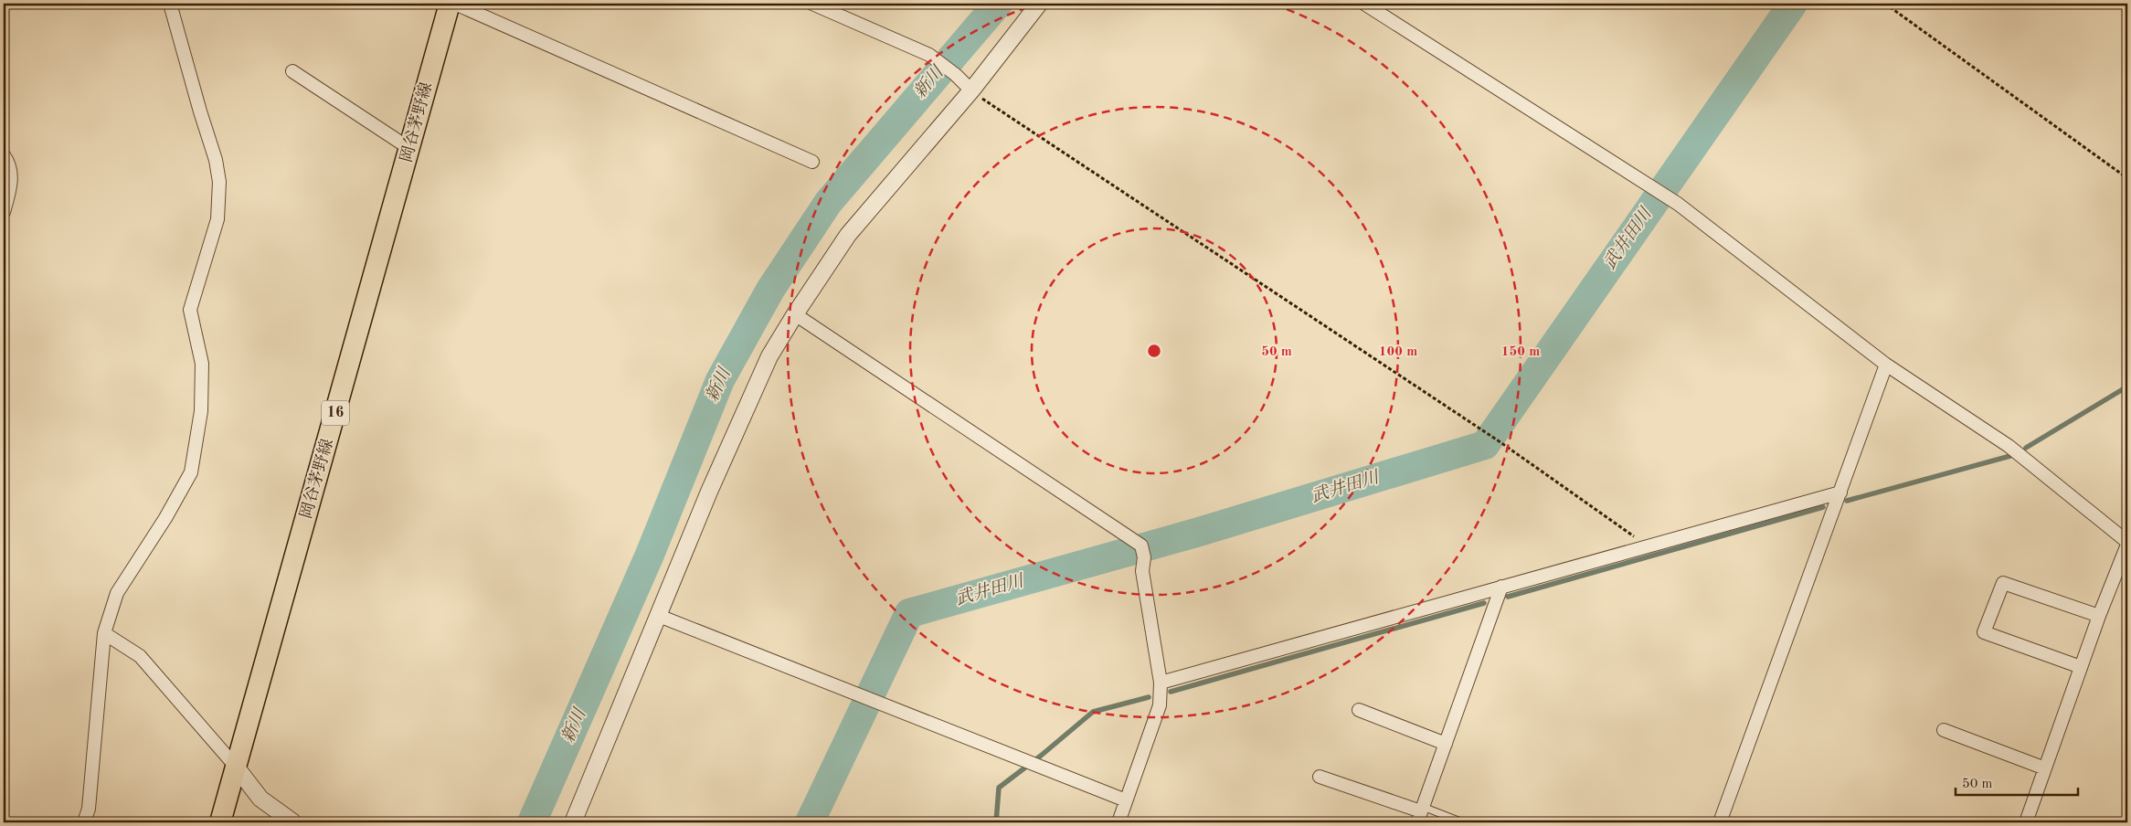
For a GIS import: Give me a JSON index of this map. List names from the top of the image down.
{
  "streets": {
    "main road": ["岡谷茅野線", "16"]
  },
  "water": ["新川", "武井田川"],
  "scale_bar": "50 m",
  "rings": ["50 m", "100 m", "150 m"]
}
